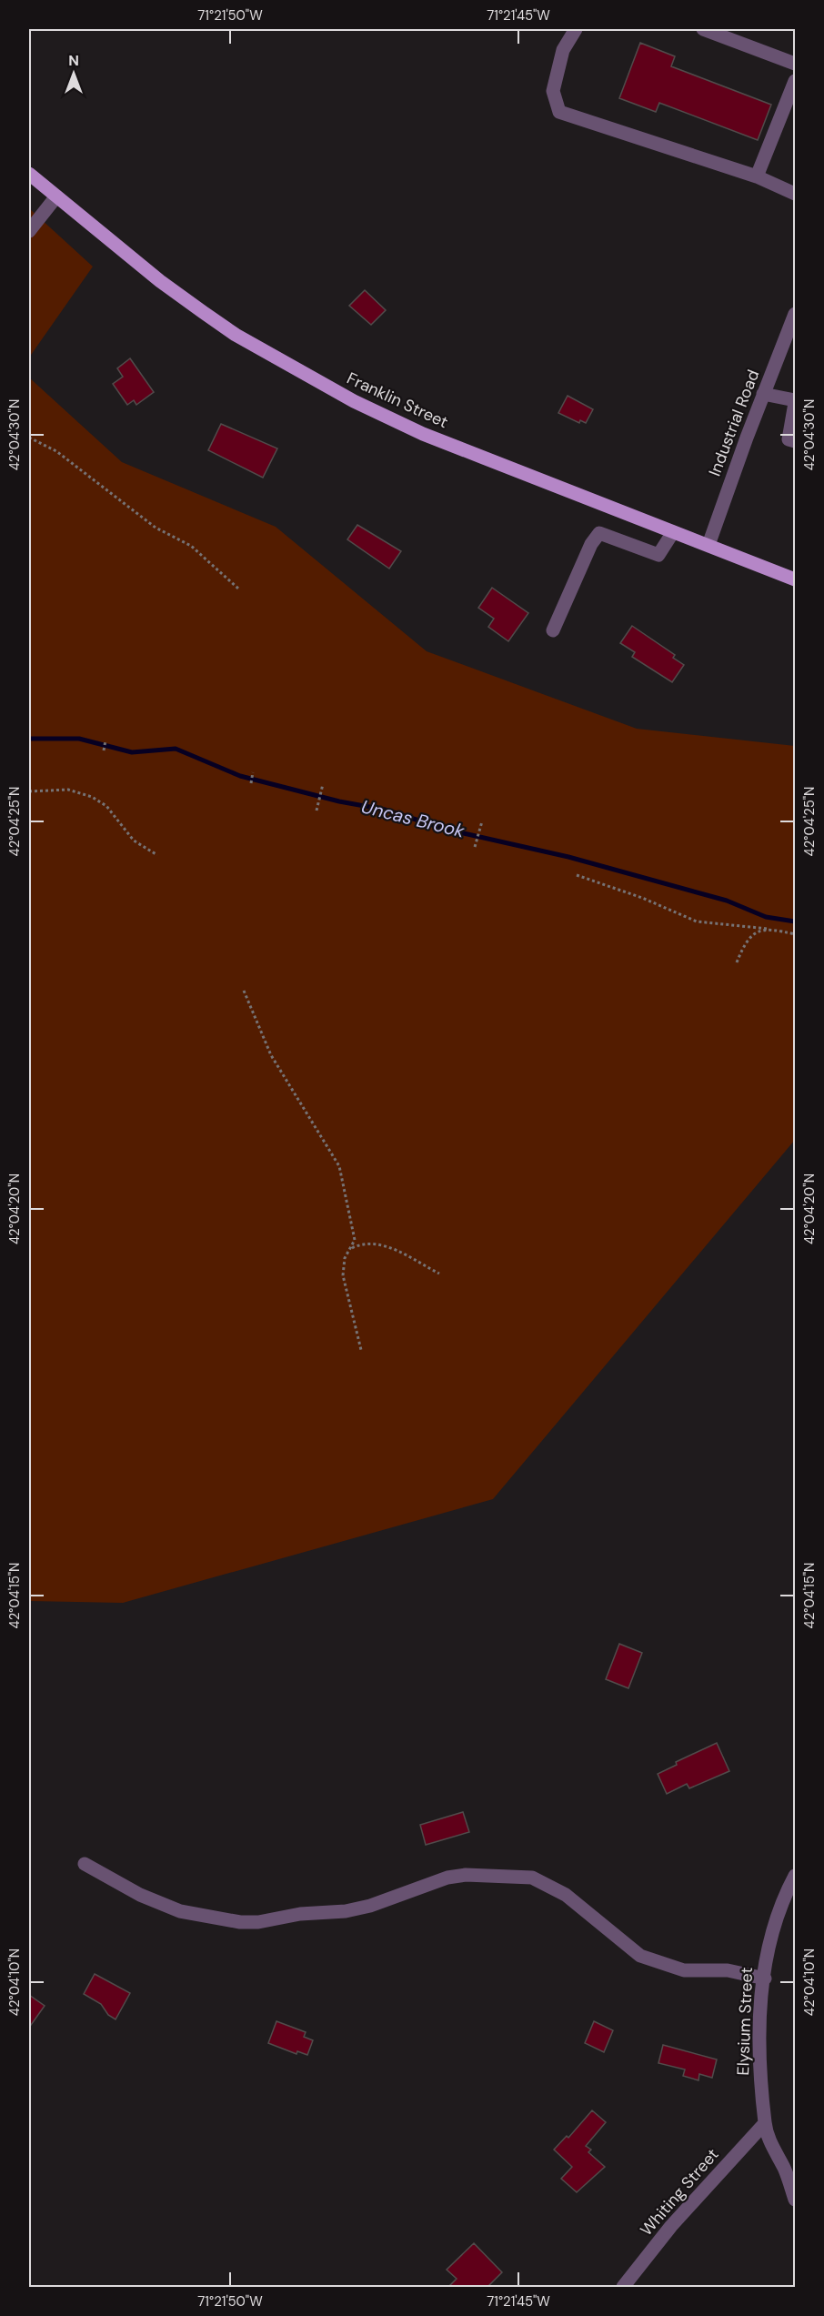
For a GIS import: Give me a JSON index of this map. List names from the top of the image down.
{
  "streets": {
    "main road": ["Franklin Street"],
    "street": ["Industrial Road", "Elysium Street", "Whiting Street"]
  },
  "crossings": [
    ["Franklin Street", "Industrial Road"],
    ["Elysium Street", "Whiting Street"]
  ],
  "water": ["Uncas Brook"],
  "north": "top",
  "coordinates": [
    "71°21'50\"W",
    "71°21'45\"W",
    "42°04'30\"N",
    "42°04'25\"N",
    "42°04'20\"N",
    "42°04'15\"N",
    "42°04'10\"N"
  ]
}
